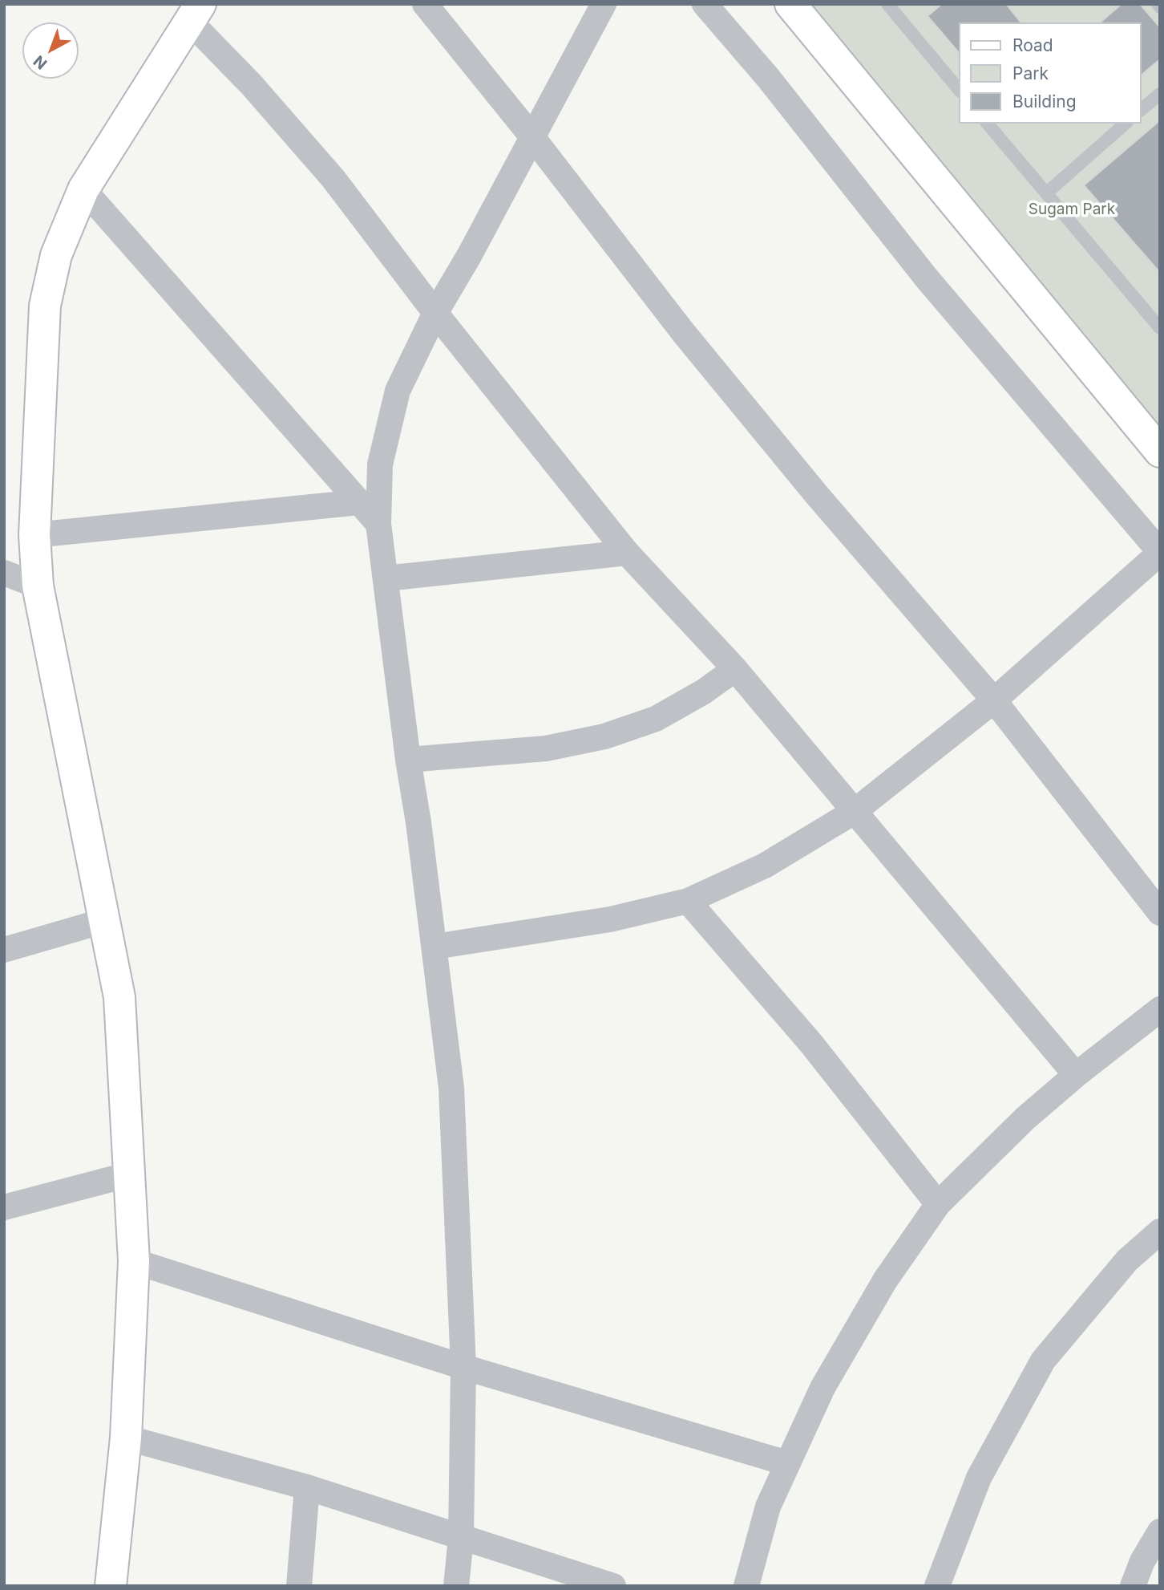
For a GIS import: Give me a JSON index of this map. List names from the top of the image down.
{
  "parks": ["Sugam Park"],
  "legend": ["Road", "Park", "Building"],
  "north": "bottom left"
}
